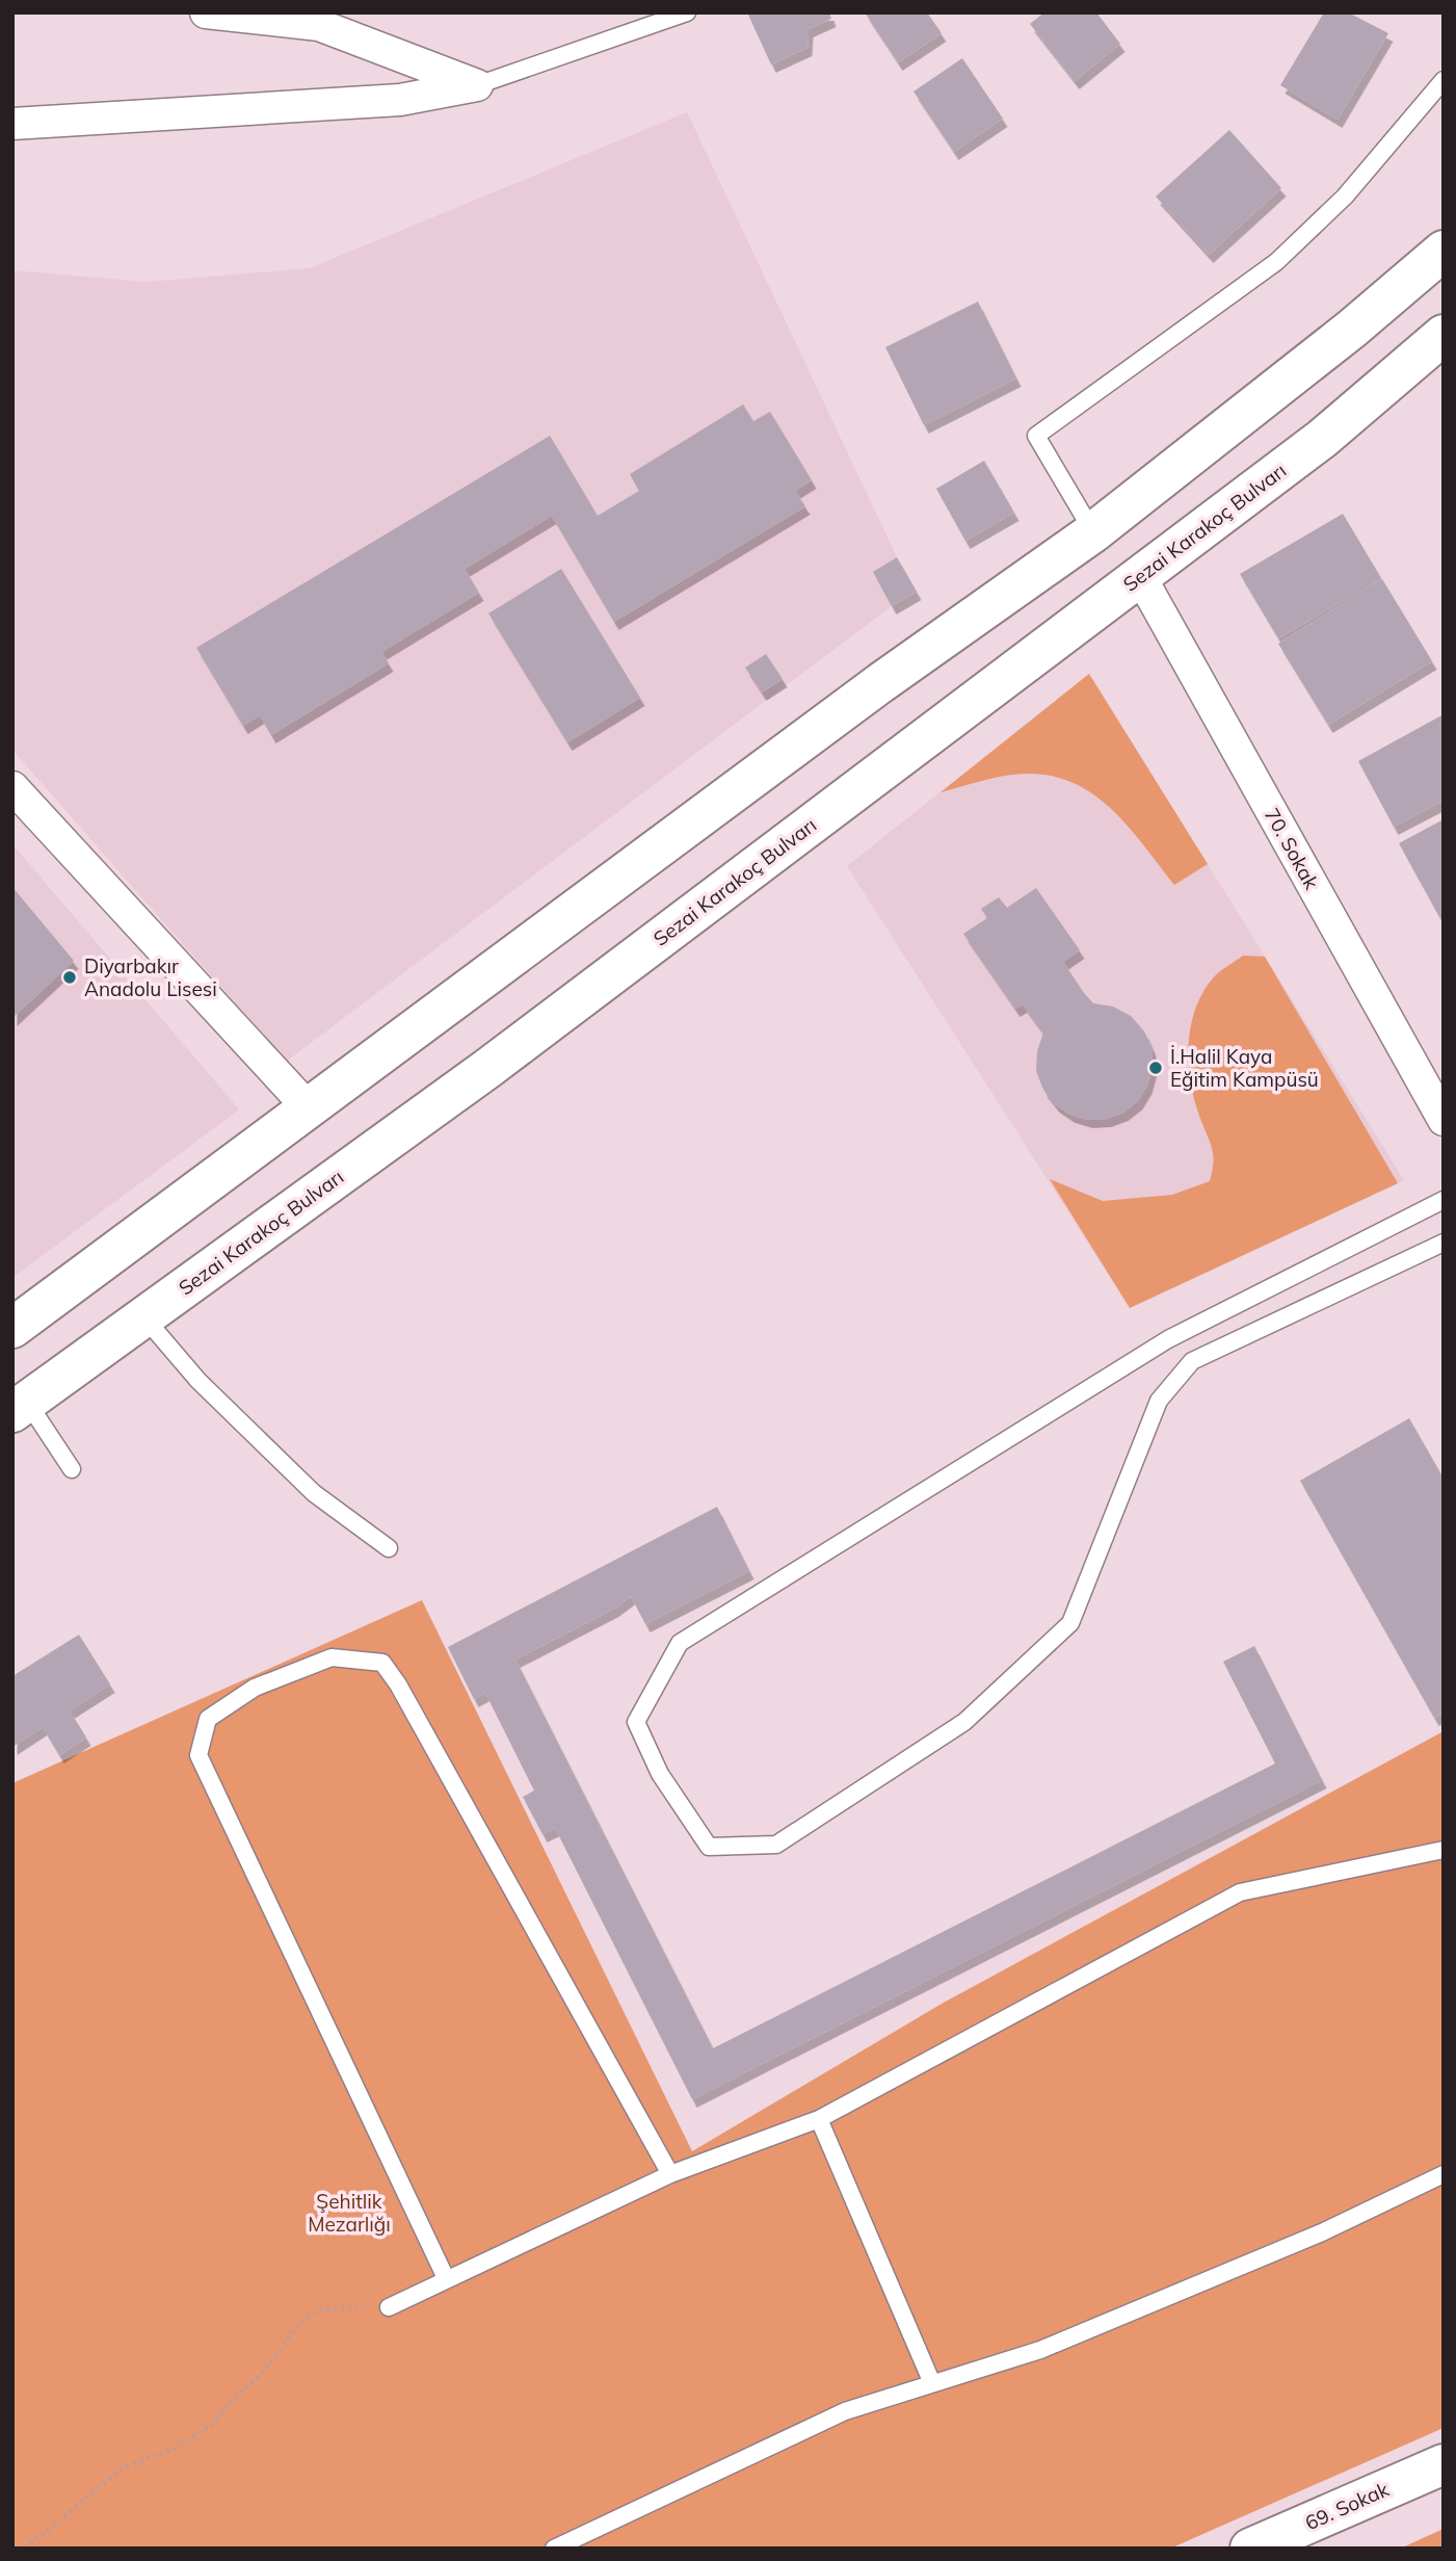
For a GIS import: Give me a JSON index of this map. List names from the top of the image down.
{
  "streets": {
    "street": ["Sezai Karakoç Bulvarı", "70. Sokak", "69. Sokak"]
  },
  "crossings": [
    ["Sezai Karakoç Bulvarı", "70. Sokak"]
  ],
  "parks": ["Şehitlik Mezarlığı"],
  "places": ["Diyarbakır Anadolu Lisesi", "İ.Halil Kaya Eğitim Kampüsü"]
}
